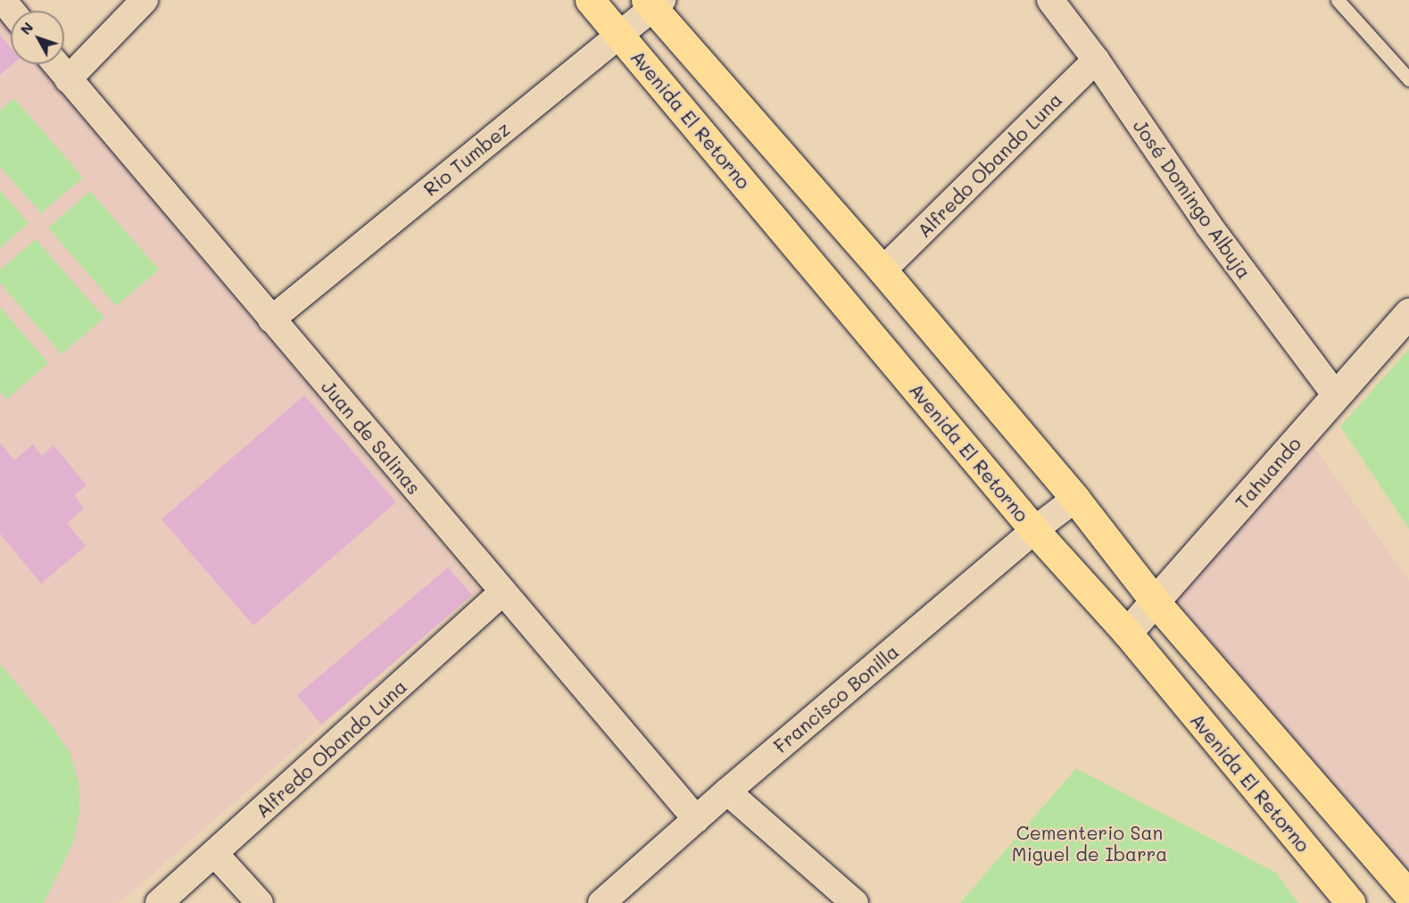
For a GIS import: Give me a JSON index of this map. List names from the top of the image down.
{
  "streets": {
    "main road": ["Avenida El Retorno"],
    "street": [
      "Rio Tumbez",
      "Alfredo Obando Luna",
      "José Domingo Albuja",
      "Juan de Salinas",
      "Tahuando",
      "Francisco Bonilla"
    ]
  },
  "crossings": [
    ["Avenida El Retorno", "Rio Tumbez"],
    ["Avenida El Retorno", "Tahuando"],
    ["Avenida El Retorno", "Francisco Bonilla"],
    ["Rio Tumbez", "Juan de Salinas"],
    ["Alfredo Obando Luna", "José Domingo Albuja"],
    ["Alfredo Obando Luna", "Juan de Salinas"],
    ["José Domingo Albuja", "Tahuando"],
    ["Juan de Salinas", "Francisco Bonilla"]
  ],
  "parks": ["Cementerio San Miguel de Ibarra"],
  "north": "top left"
}
